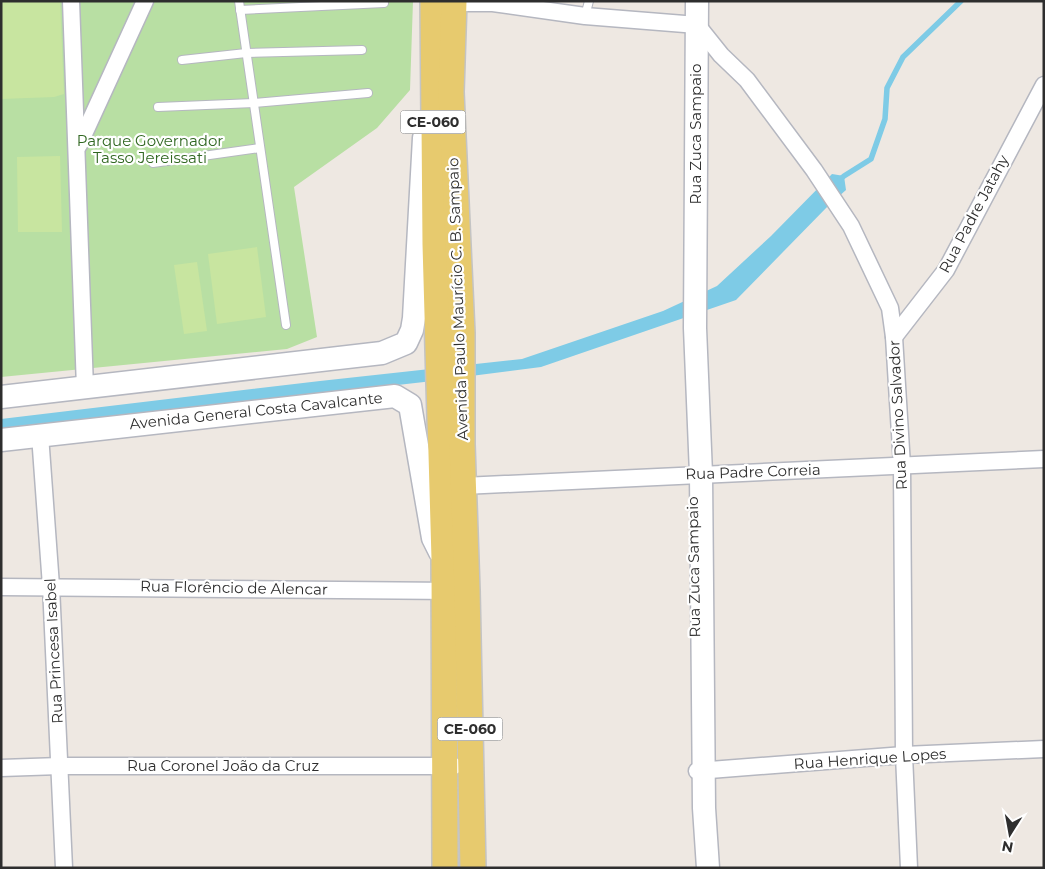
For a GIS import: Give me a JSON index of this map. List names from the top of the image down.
{
  "streets": {
    "main road": ["CE-060", "Avenida Paulo Maurício C. B. Sampaio"],
    "street": [
      "Rua Zuca Sampaio",
      "Rua Padre Jatahy",
      "Avenida General Costa Cavalcante",
      "Rua Divino Salvador",
      "Rua Padre Correia",
      "Rua Florêncio de Alencar",
      "Rua Princesa Isabel",
      "Rua Henrique Lopes",
      "Rua Coronel João da Cruz"
    ]
  },
  "crossings": [
    ["CE-060", "Avenida Paulo Maurício C. B. Sampaio"],
    ["CE-060", "Avenida General Costa Cavalcante"],
    ["CE-060", "Rua Padre Correia"],
    ["CE-060", "Rua Florêncio de Alencar"],
    ["CE-060", "Rua Coronel João da Cruz"],
    ["Rua Zuca Sampaio", "Rua Divino Salvador"],
    ["Rua Zuca Sampaio", "Rua Padre Correia"],
    ["Rua Zuca Sampaio", "Rua Henrique Lopes"],
    ["Rua Padre Jatahy", "Rua Divino Salvador"],
    ["Avenida Paulo Maurício C. B. Sampaio", "Rua Padre Correia"],
    ["Avenida General Costa Cavalcante", "Rua Princesa Isabel"],
    ["Rua Divino Salvador", "Rua Padre Correia"],
    ["Rua Divino Salvador", "Rua Henrique Lopes"],
    ["Rua Florêncio de Alencar", "Rua Princesa Isabel"],
    ["Rua Princesa Isabel", "Rua Coronel João da Cruz"]
  ],
  "parks": ["Parque Governador Tasso Jereissati"],
  "north": "bottom"
}
